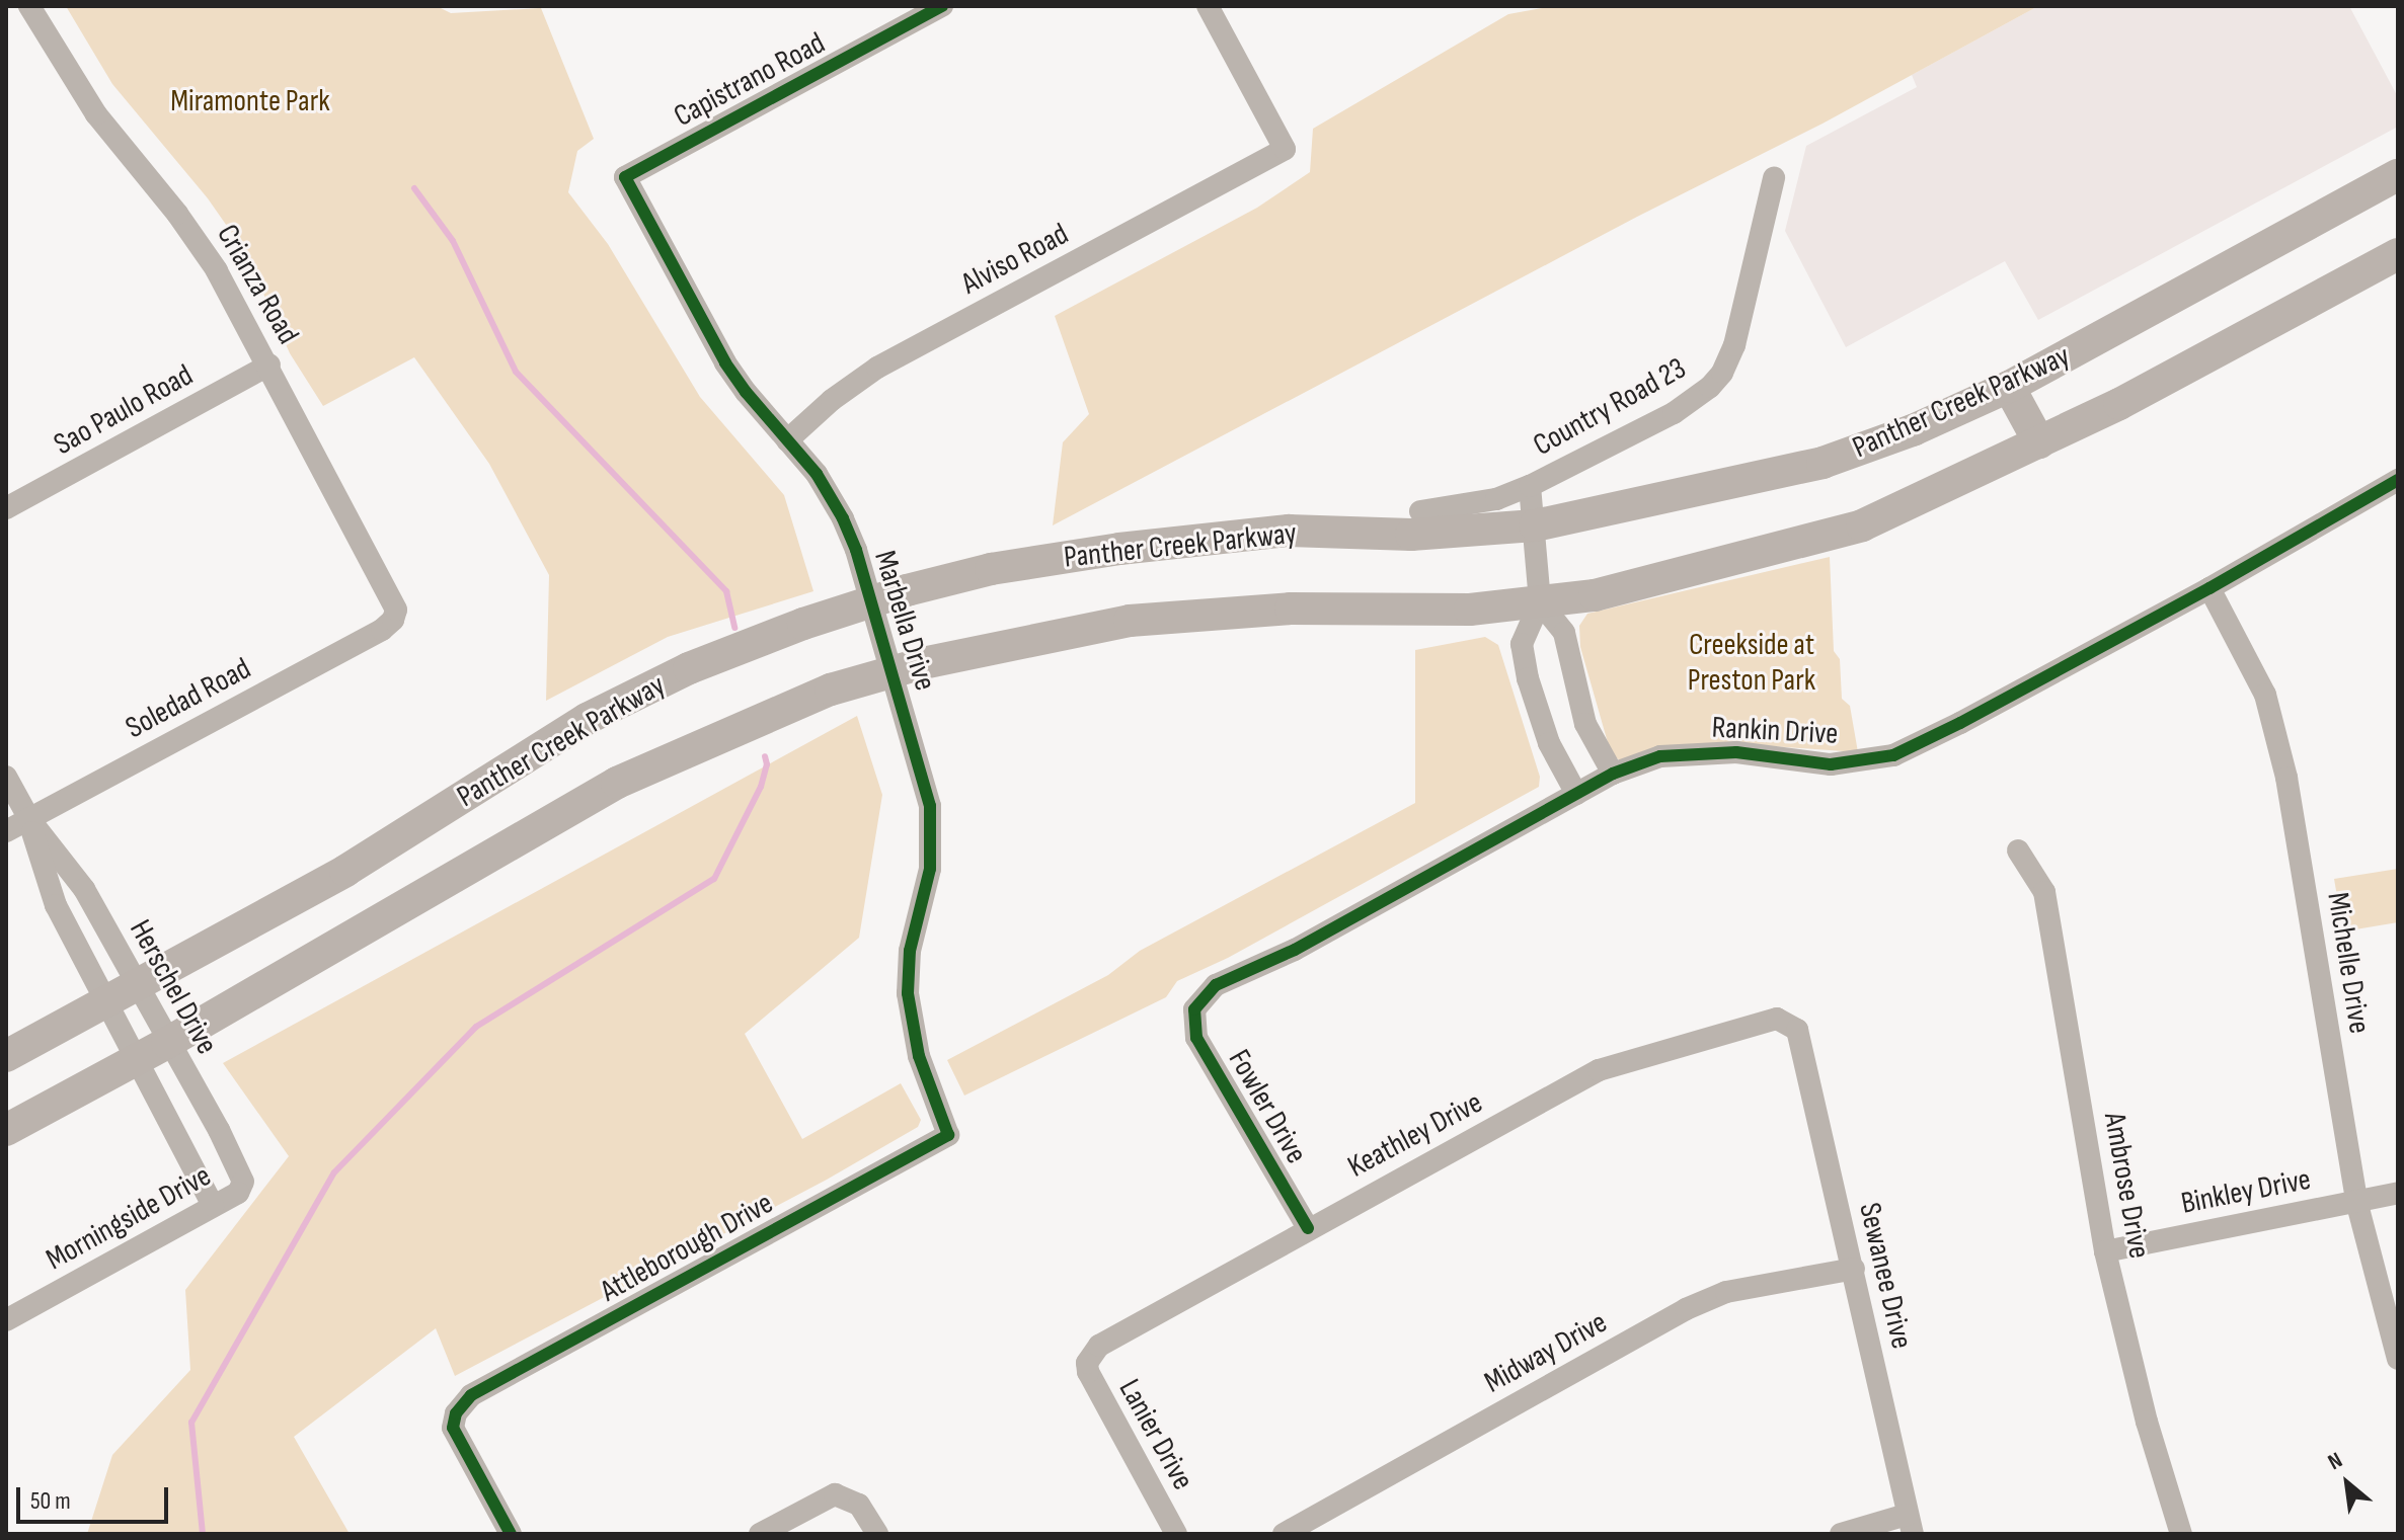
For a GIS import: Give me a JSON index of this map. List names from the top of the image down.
{
  "streets": {
    "main road": ["Panther Creek Parkway"],
    "street": [
      "Capistrano Road",
      "Alviso Road",
      "Crianza Road",
      "Country Road 23",
      "Sao Paulo Road",
      "Marbella Drive",
      "Soledad Road",
      "Rankin Drive",
      "Michelle Drive",
      "Herschel Drive",
      "Fowler Drive",
      "Keathley Drive",
      "Ambrose Drive",
      "Binkley Drive",
      "Morningside Drive",
      "Attleborough Drive",
      "Sewanee Drive",
      "Midway Drive",
      "Lanier Drive"
    ]
  },
  "crossings": [
    ["Capistrano Road", "Marbella Drive"],
    ["Alviso Road", "Marbella Drive"],
    ["Crianza Road", "Sao Paulo Road"],
    ["Crianza Road", "Soledad Road"],
    ["Panther Creek Parkway", "Marbella Drive"],
    ["Panther Creek Parkway", "Herschel Drive"],
    ["Marbella Drive", "Attleborough Drive"],
    ["Soledad Road", "Herschel Drive"],
    ["Rankin Drive", "Michelle Drive"],
    ["Rankin Drive", "Fowler Drive"],
    ["Michelle Drive", "Binkley Drive"],
    ["Herschel Drive", "Morningside Drive"],
    ["Fowler Drive", "Keathley Drive"],
    ["Keathley Drive", "Sewanee Drive"],
    ["Keathley Drive", "Lanier Drive"],
    ["Ambrose Drive", "Binkley Drive"],
    ["Sewanee Drive", "Midway Drive"]
  ],
  "parks": ["Miramonte Park", "Creekside at Preston Park"],
  "scale_bar": "50 m",
  "north": "top left"
}
